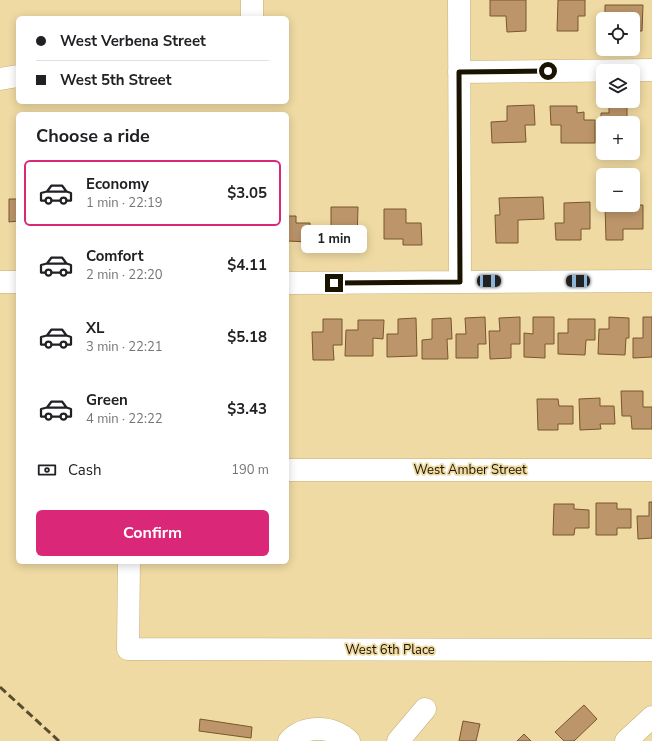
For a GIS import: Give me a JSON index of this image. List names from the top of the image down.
{
  "streets": {
    "street": ["West Amber Street", "West 6th Place"]
  },
  "page": {
    "map_buttons": ["+", "−"],
    "banner": ["West Verbena Street", "West 5th Street"],
    "heading": "Choose a ride",
    "list": [
      {
        "name": "Economy",
        "note": "1 min · 22:19",
        "value": "$3.05"
      },
      {
        "name": "Comfort",
        "note": "2 min · 22:20",
        "value": "$4.11"
      },
      {
        "name": "XL",
        "note": "3 min · 22:21",
        "value": "$5.18"
      },
      {
        "name": "Green",
        "note": "4 min · 22:22",
        "value": "$3.43"
      }
    ],
    "bubble": "1 min",
    "pay": ["Cash", "190 m"],
    "buttons": "Confirm"
  }
}
